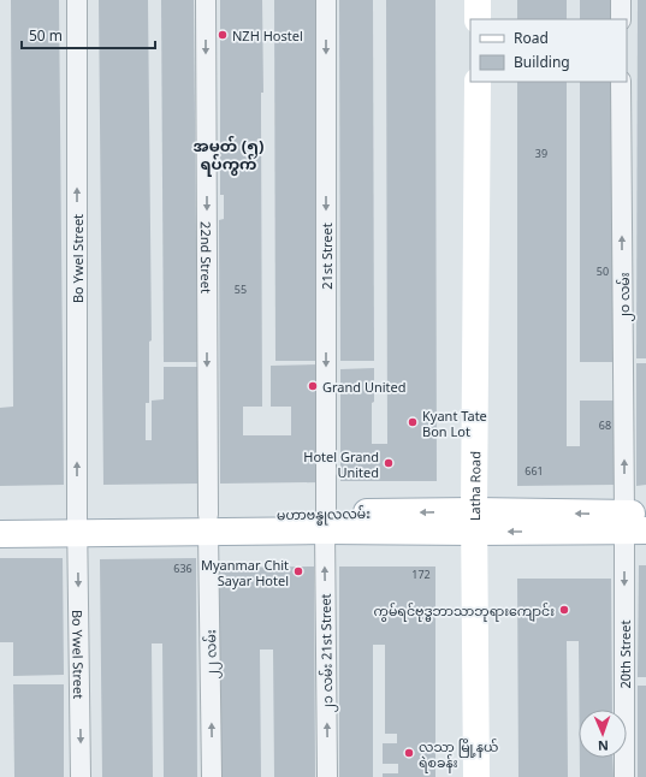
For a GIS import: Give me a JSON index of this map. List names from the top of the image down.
{
  "streets": {
    "main road": ["Latha Road", "မဟာဗန္ဓုလလမ်း"],
    "street": [
      "21st Street",
      "22nd Street",
      "Bo Ywel Street",
      "၂၀ လမ်း",
      "၂၁ လမ်း 21st Street",
      "၂၂ လမ်း",
      "20th Street"
    ]
  },
  "crossings": [
    ["21st Street", "မဟာဗန္ဓုလလမ်း"],
    ["21st Street", "၂၁ လမ်း 21st Street"],
    ["22nd Street", "မဟာဗန္ဓုလလမ်း"],
    ["22nd Street", "၂၂ လမ်း"],
    ["Bo Ywel Street", "မဟာဗန္ဓုလလမ်း"],
    ["၂၀ လမ်း", "မဟာဗန္ဓုလလမ်း"],
    ["၂၀ လမ်း", "20th Street"],
    ["Latha Road", "မဟာဗန္ဓုလလမ်း"],
    ["မဟာဗန္ဓုလလမ်း", "၂၁ လမ်း 21st Street"],
    ["မဟာဗန္ဓုလလမ်း", "၂၂ လမ်း"],
    ["မဟာဗန္ဓုလလမ်း", "20th Street"]
  ],
  "one_way": [
    "21st Street",
    "22nd Street",
    "၂၀ လမ်း",
    "မဟာဗန္ဓုလလမ်း",
    "၂၁ လမ်း 21st Street",
    "၂၂ လမ်း",
    "20th Street"
  ],
  "districts": ["အမှတ် (၅) ရပ်ကွက်"],
  "places": [
    "NZH Hostel",
    "Grand United",
    "Kyant Tate Bon Lot",
    "Hotel Grand United",
    "Myanmar Chit Sayar Hotel",
    "ကွမ်ရင်ဗုဒ္ဓဘာသာဘုရားကျောင်း",
    "လသာ မြို့နယ် ရဲစခန်း"
  ],
  "house_numbers": [
    "39",
    "50",
    "55",
    "68",
    "661",
    "636",
    "172"
  ],
  "legend": ["Road", "Building"],
  "scale_bar": "50 m",
  "north": "bottom"
}
